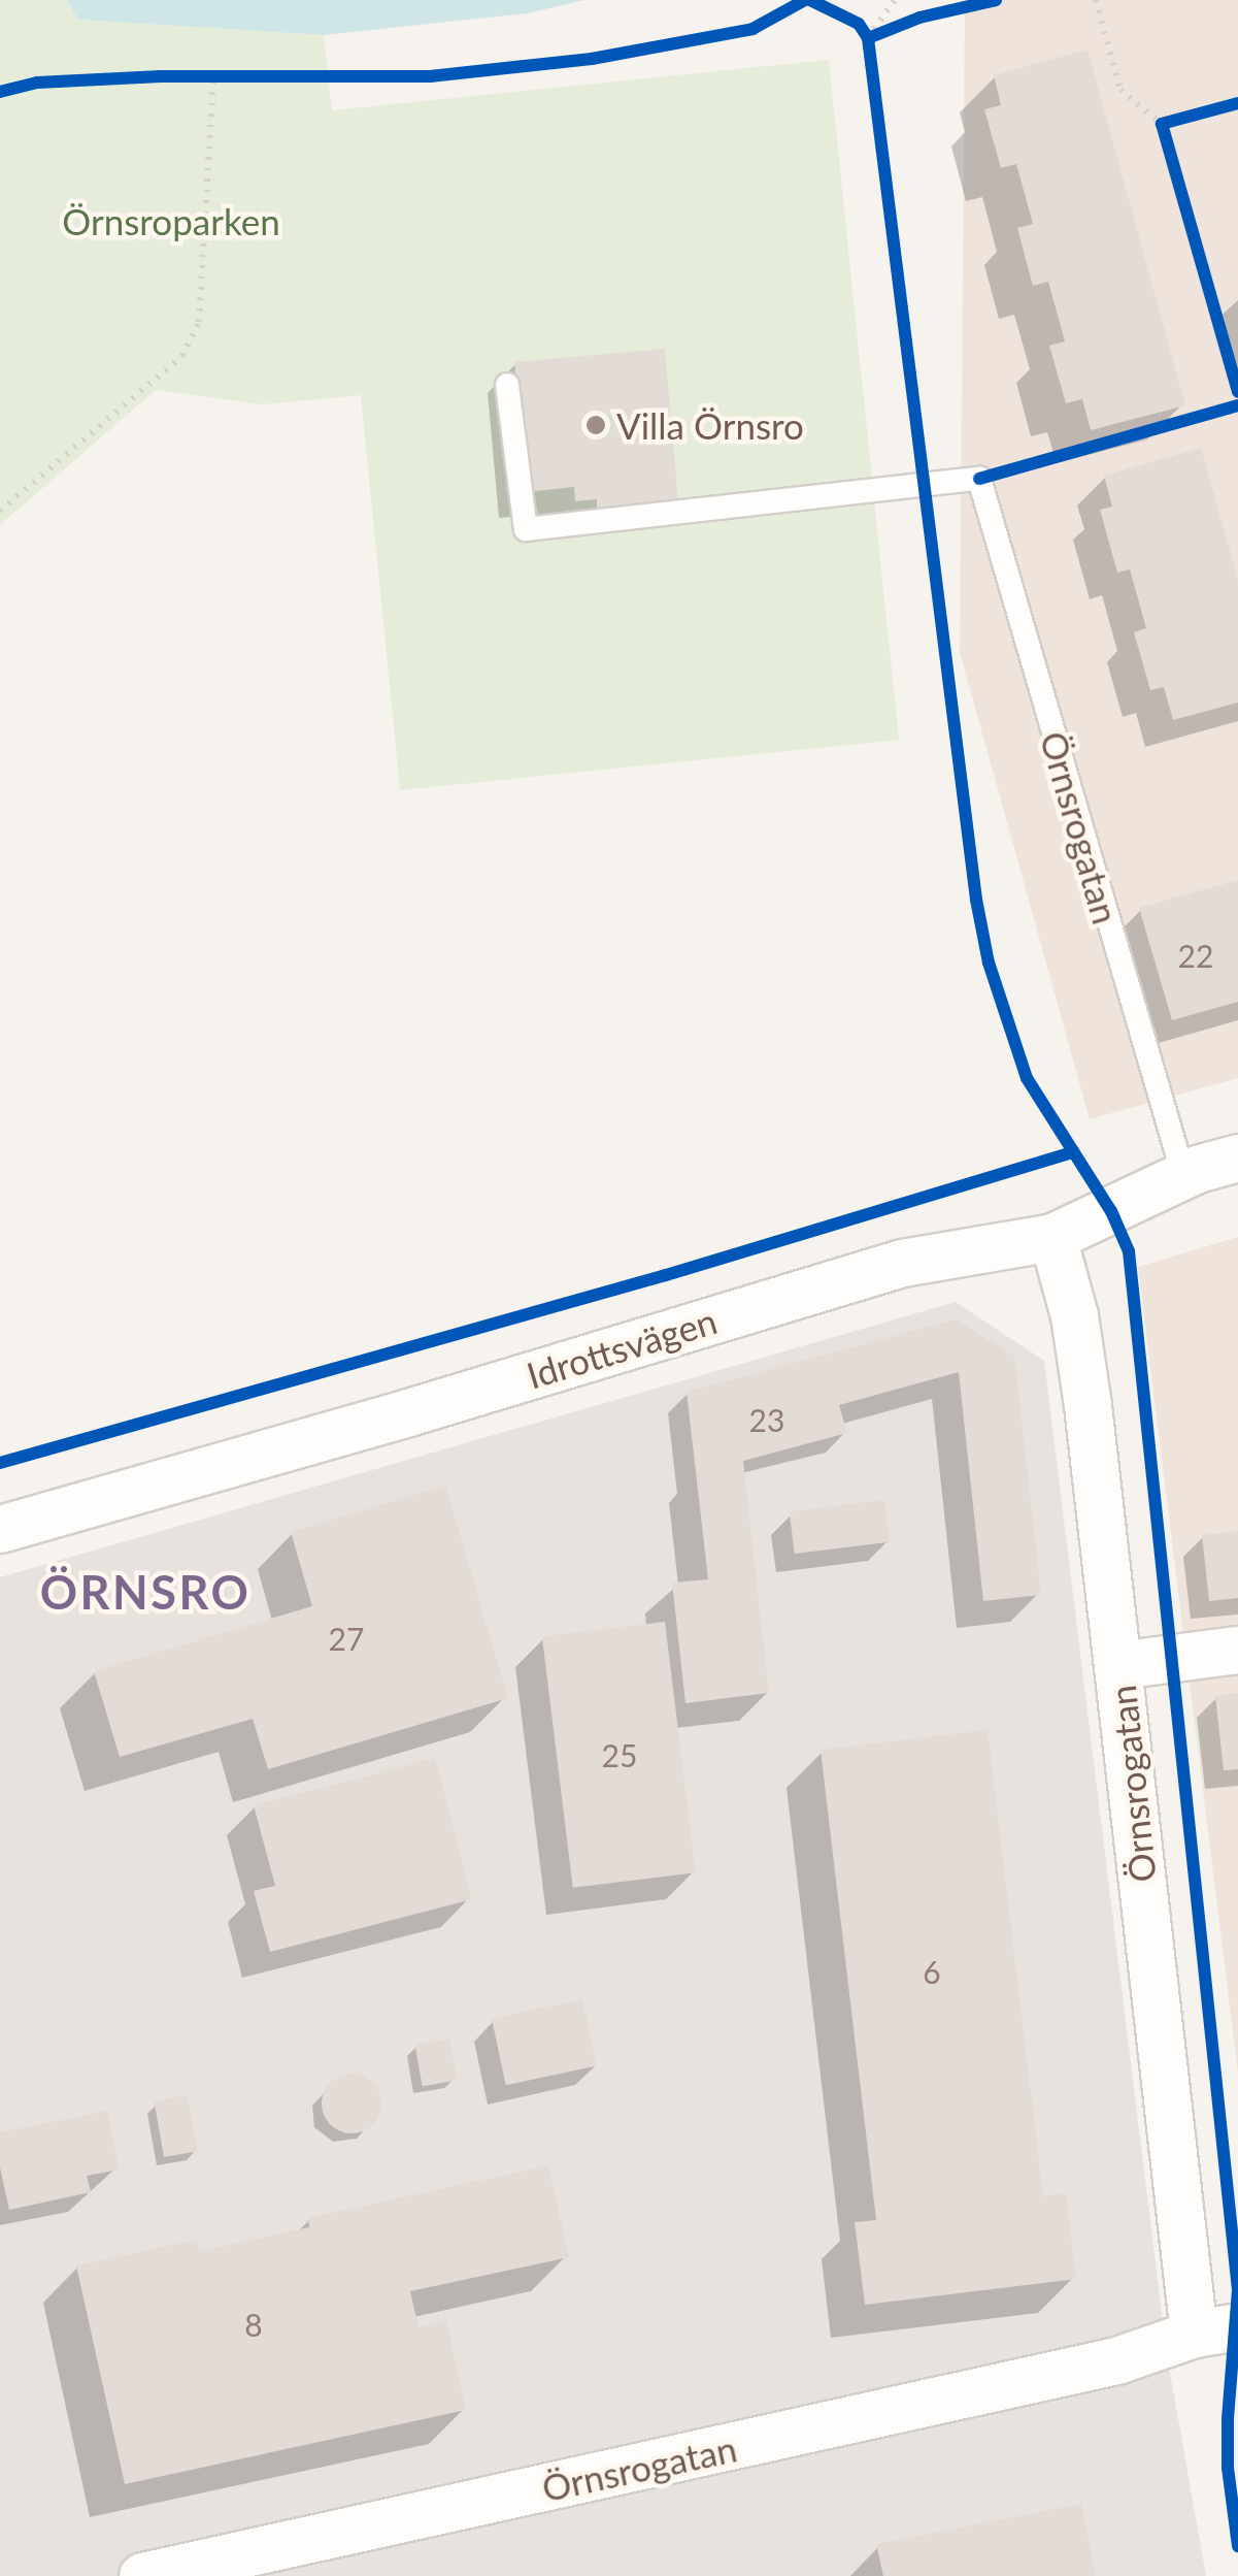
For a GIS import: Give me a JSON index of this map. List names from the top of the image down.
{
  "streets": {
    "street": ["Örnsrogatan", "Idrottsvägen"]
  },
  "crossings": [
    ["Örnsrogatan", "Idrottsvägen"]
  ],
  "districts": ["ÖRNSRO"],
  "parks": ["Örnsroparken"],
  "places": ["Villa Örnsro"],
  "house_numbers": [
    "22",
    "23",
    "27",
    "25",
    "6",
    "8"
  ]
}
